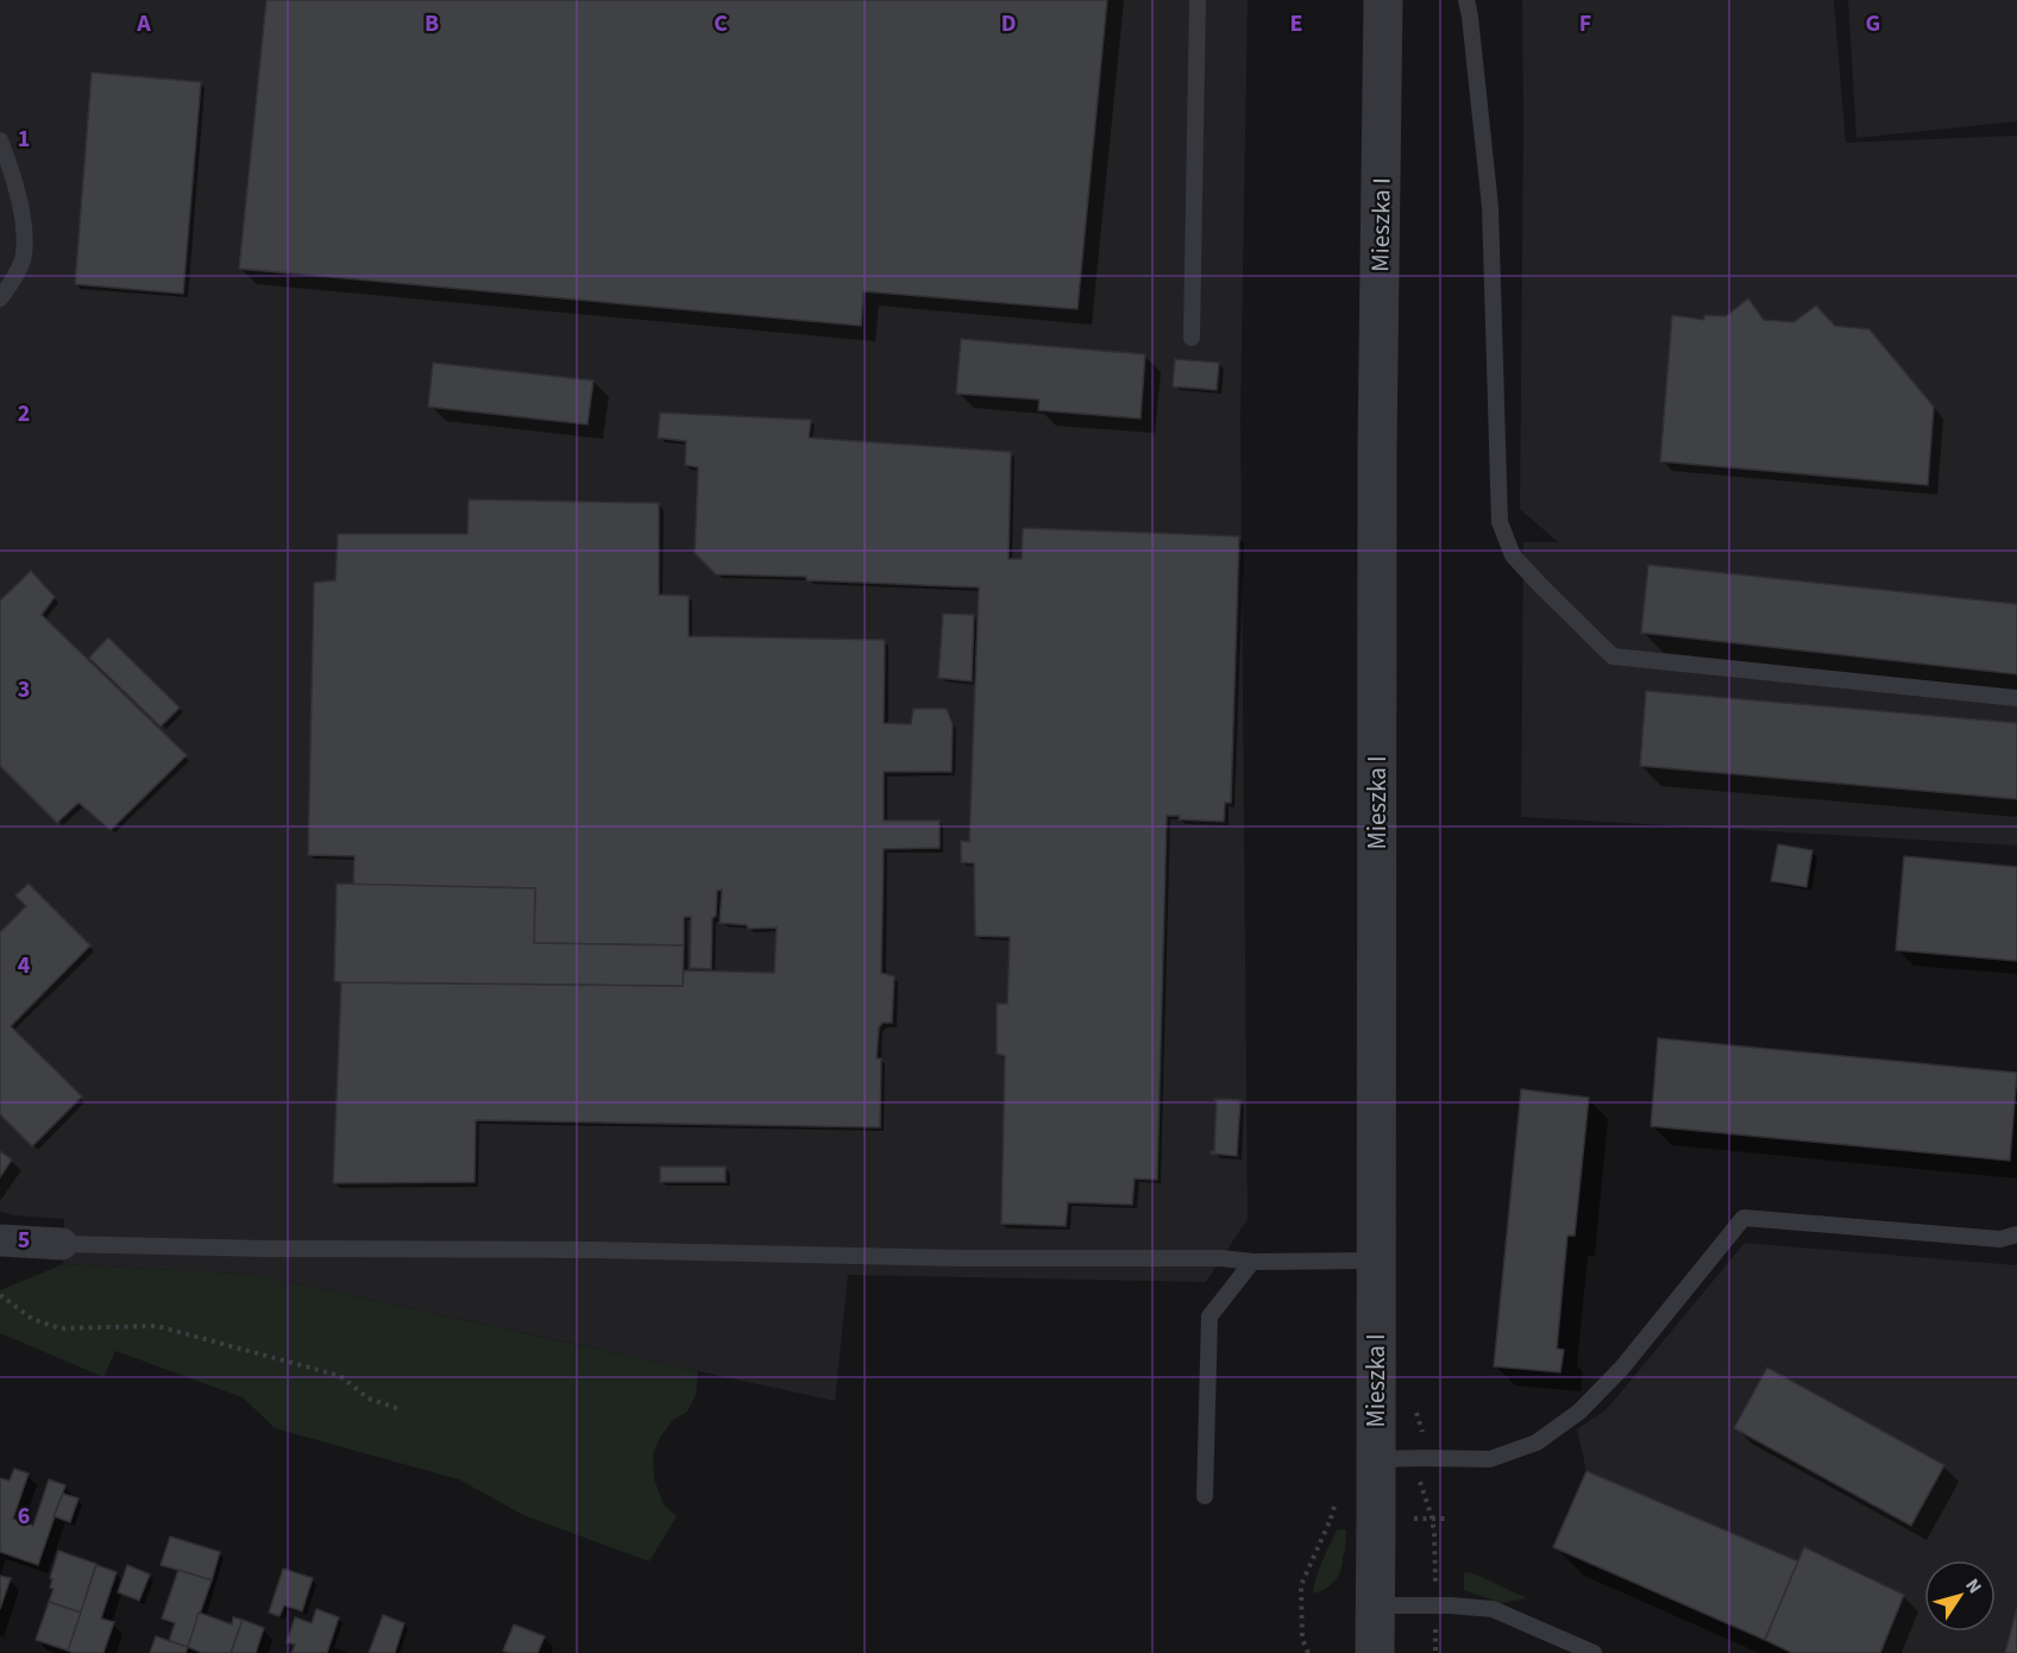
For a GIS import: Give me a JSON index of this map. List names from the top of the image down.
{
  "streets": {
    "street": ["Mieszka I"]
  },
  "north": "top right",
  "grid": {
    "columns": [
      "A",
      "B",
      "C",
      "D",
      "E",
      "F",
      "G"
    ],
    "rows": [
      "1",
      "2",
      "3",
      "4",
      "5",
      "6"
    ]
  }
}
